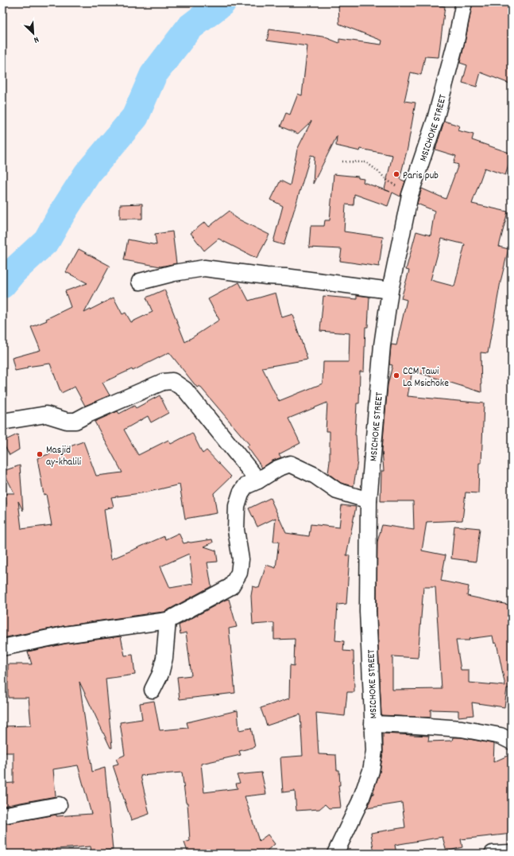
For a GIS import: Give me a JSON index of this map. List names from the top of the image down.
{
  "streets": {
    "street": ["MSICHOKE STREET"]
  },
  "places": ["Paris pub", "CCM Tawi La Msichoke", "Masjid ay-khalili"],
  "north": "bottom right"
}
